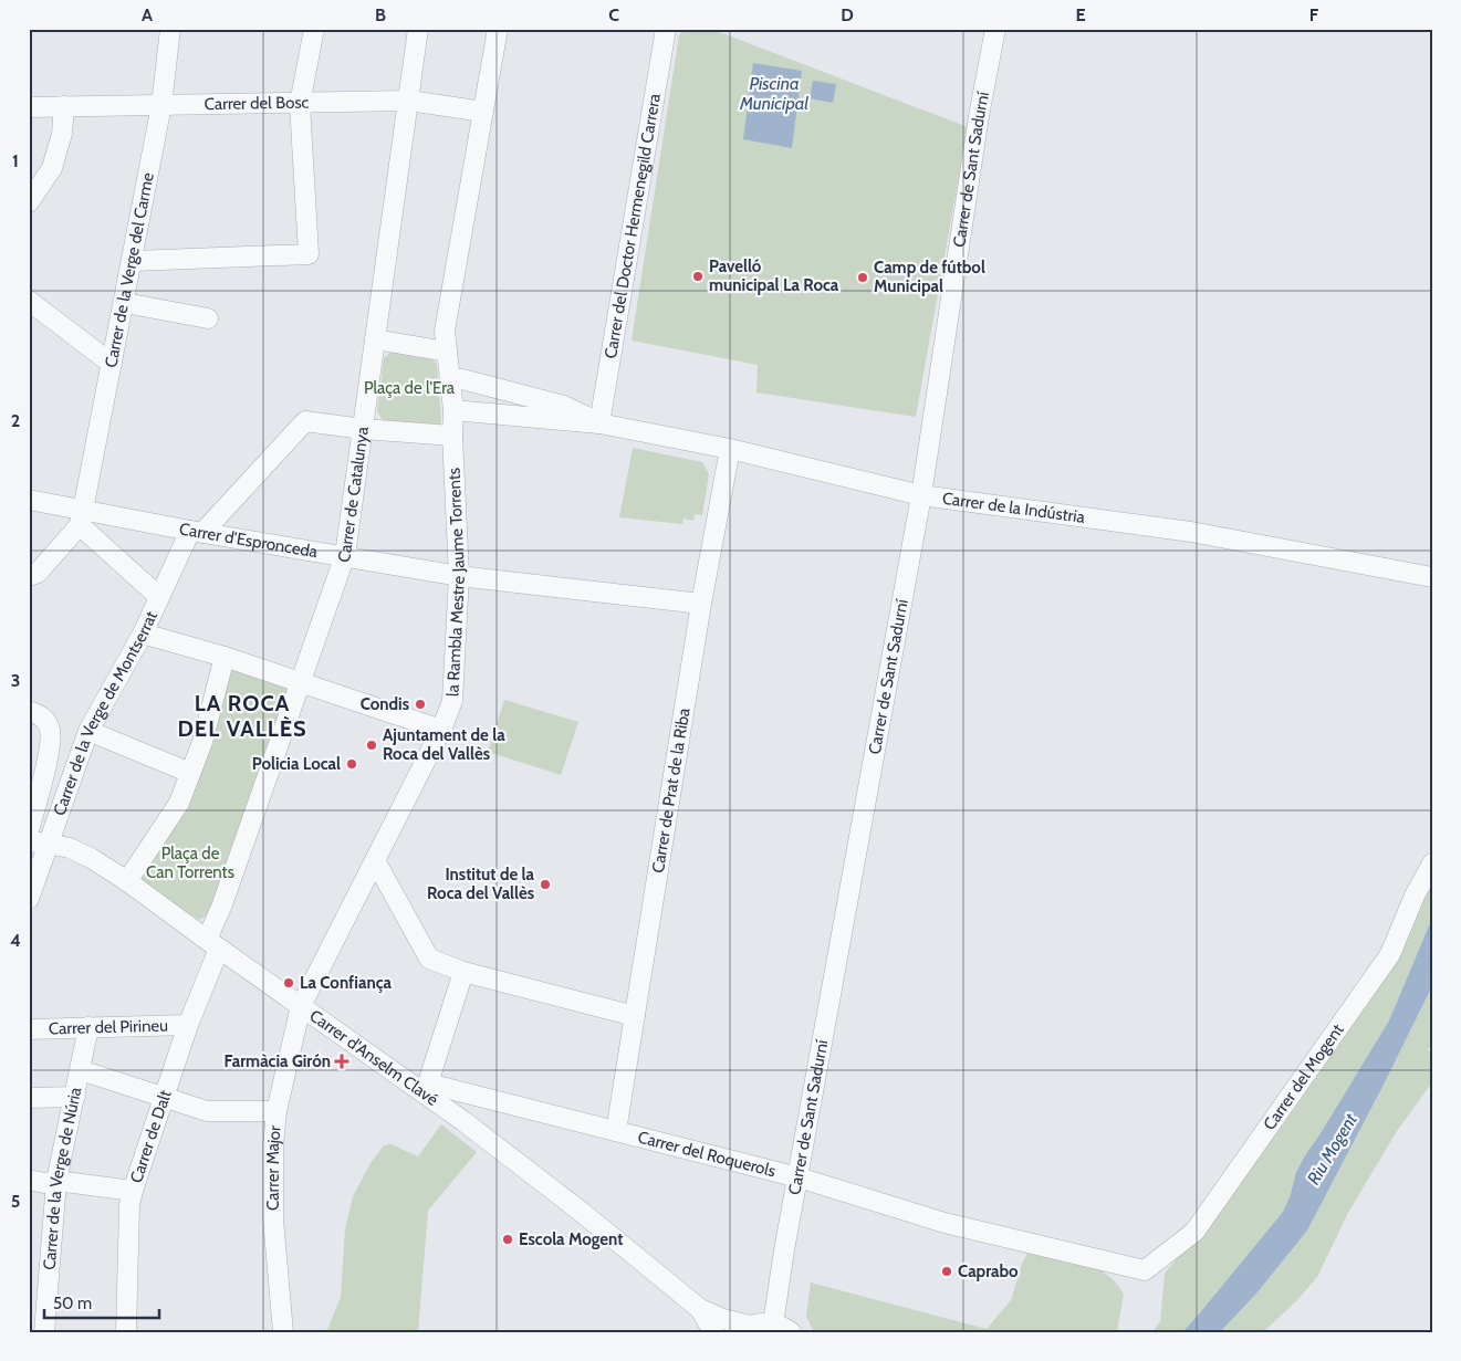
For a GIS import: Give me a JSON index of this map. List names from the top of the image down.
{
  "streets": {
    "street": [
      "Carrer del Bosc",
      "Carrer de Sant Sadurní",
      "Carrer del Doctor Hermenegild Carrera",
      "Carrer de la Verge del Carme",
      "Carrer de Catalunya",
      "Carrer de la Indústria",
      "Carrer d'Espronceda",
      "la Rambla Mestre Jaume Torrents",
      "Carrer de la Verge de Montserrat",
      "Carrer de Prat de la Riba",
      "Carrer del Pirineu",
      "Carrer d'Anselm Clavé",
      "Carrer del Mogent",
      "Carrer de Dalt",
      "Carrer del Roquerols",
      "Carrer Major",
      "Carrer de la Verge de Núria"
    ]
  },
  "crossings": [
    ["Carrer del Bosc", "Carrer de la Verge del Carme"],
    ["Carrer del Bosc", "Carrer de Catalunya"],
    ["Carrer del Bosc", "la Rambla Mestre Jaume Torrents"],
    ["Carrer de Sant Sadurní", "Carrer de la Indústria"],
    ["Carrer de Sant Sadurní", "Carrer del Roquerols"],
    ["Carrer del Doctor Hermenegild Carrera", "Carrer de la Indústria"],
    ["Carrer de la Verge del Carme", "Carrer d'Espronceda"],
    ["Carrer de Catalunya", "Carrer d'Espronceda"],
    ["Carrer de Catalunya", "Carrer de la Verge de Montserrat"],
    ["Carrer de Catalunya", "Carrer d'Anselm Clavé"],
    ["Carrer de Catalunya", "Carrer de Dalt"],
    ["Carrer de la Indústria", "la Rambla Mestre Jaume Torrents"],
    ["Carrer de la Indústria", "Carrer de Prat de la Riba"],
    ["Carrer d'Espronceda", "la Rambla Mestre Jaume Torrents"],
    ["Carrer d'Espronceda", "Carrer de la Verge de Montserrat"],
    ["Carrer d'Espronceda", "Carrer de Prat de la Riba"],
    ["la Rambla Mestre Jaume Torrents", "Carrer de la Verge de Montserrat"],
    ["la Rambla Mestre Jaume Torrents", "Carrer d'Anselm Clavé"],
    ["la Rambla Mestre Jaume Torrents", "Carrer Major"],
    ["Carrer de la Verge de Montserrat", "Carrer d'Anselm Clavé"],
    ["Carrer de Prat de la Riba", "Carrer del Roquerols"],
    ["Carrer del Pirineu", "Carrer de Dalt"],
    ["Carrer del Pirineu", "Carrer de la Verge de Núria"],
    ["Carrer d'Anselm Clavé", "Carrer de Dalt"],
    ["Carrer d'Anselm Clavé", "Carrer del Roquerols"],
    ["Carrer d'Anselm Clavé", "Carrer Major"],
    ["Carrer del Mogent", "Carrer del Roquerols"]
  ],
  "districts": ["LA ROCA DEL VALLÈS"],
  "water": ["Piscina Municipal", "Riu Mogent"],
  "parks": ["Plaça de l'Era", "Plaça de Can Torrents"],
  "places": {
    "other": [
      "Pavelló municipal La Roca",
      "Camp de fútbol Municipal",
      "Condis",
      "Ajuntament de la Roca del Vallès",
      "Policia Local",
      "Institut de la Roca del Vallès",
      "La Confiança",
      "Escola Mogent",
      "Caprabo"
    ],
    "health": ["Farmàcia Girón"]
  },
  "scale_bar": "50 m",
  "grid": {
    "columns": [
      "A",
      "B",
      "C",
      "D",
      "E",
      "F"
    ],
    "rows": [
      "1",
      "2",
      "3",
      "4",
      "5"
    ]
  }
}
